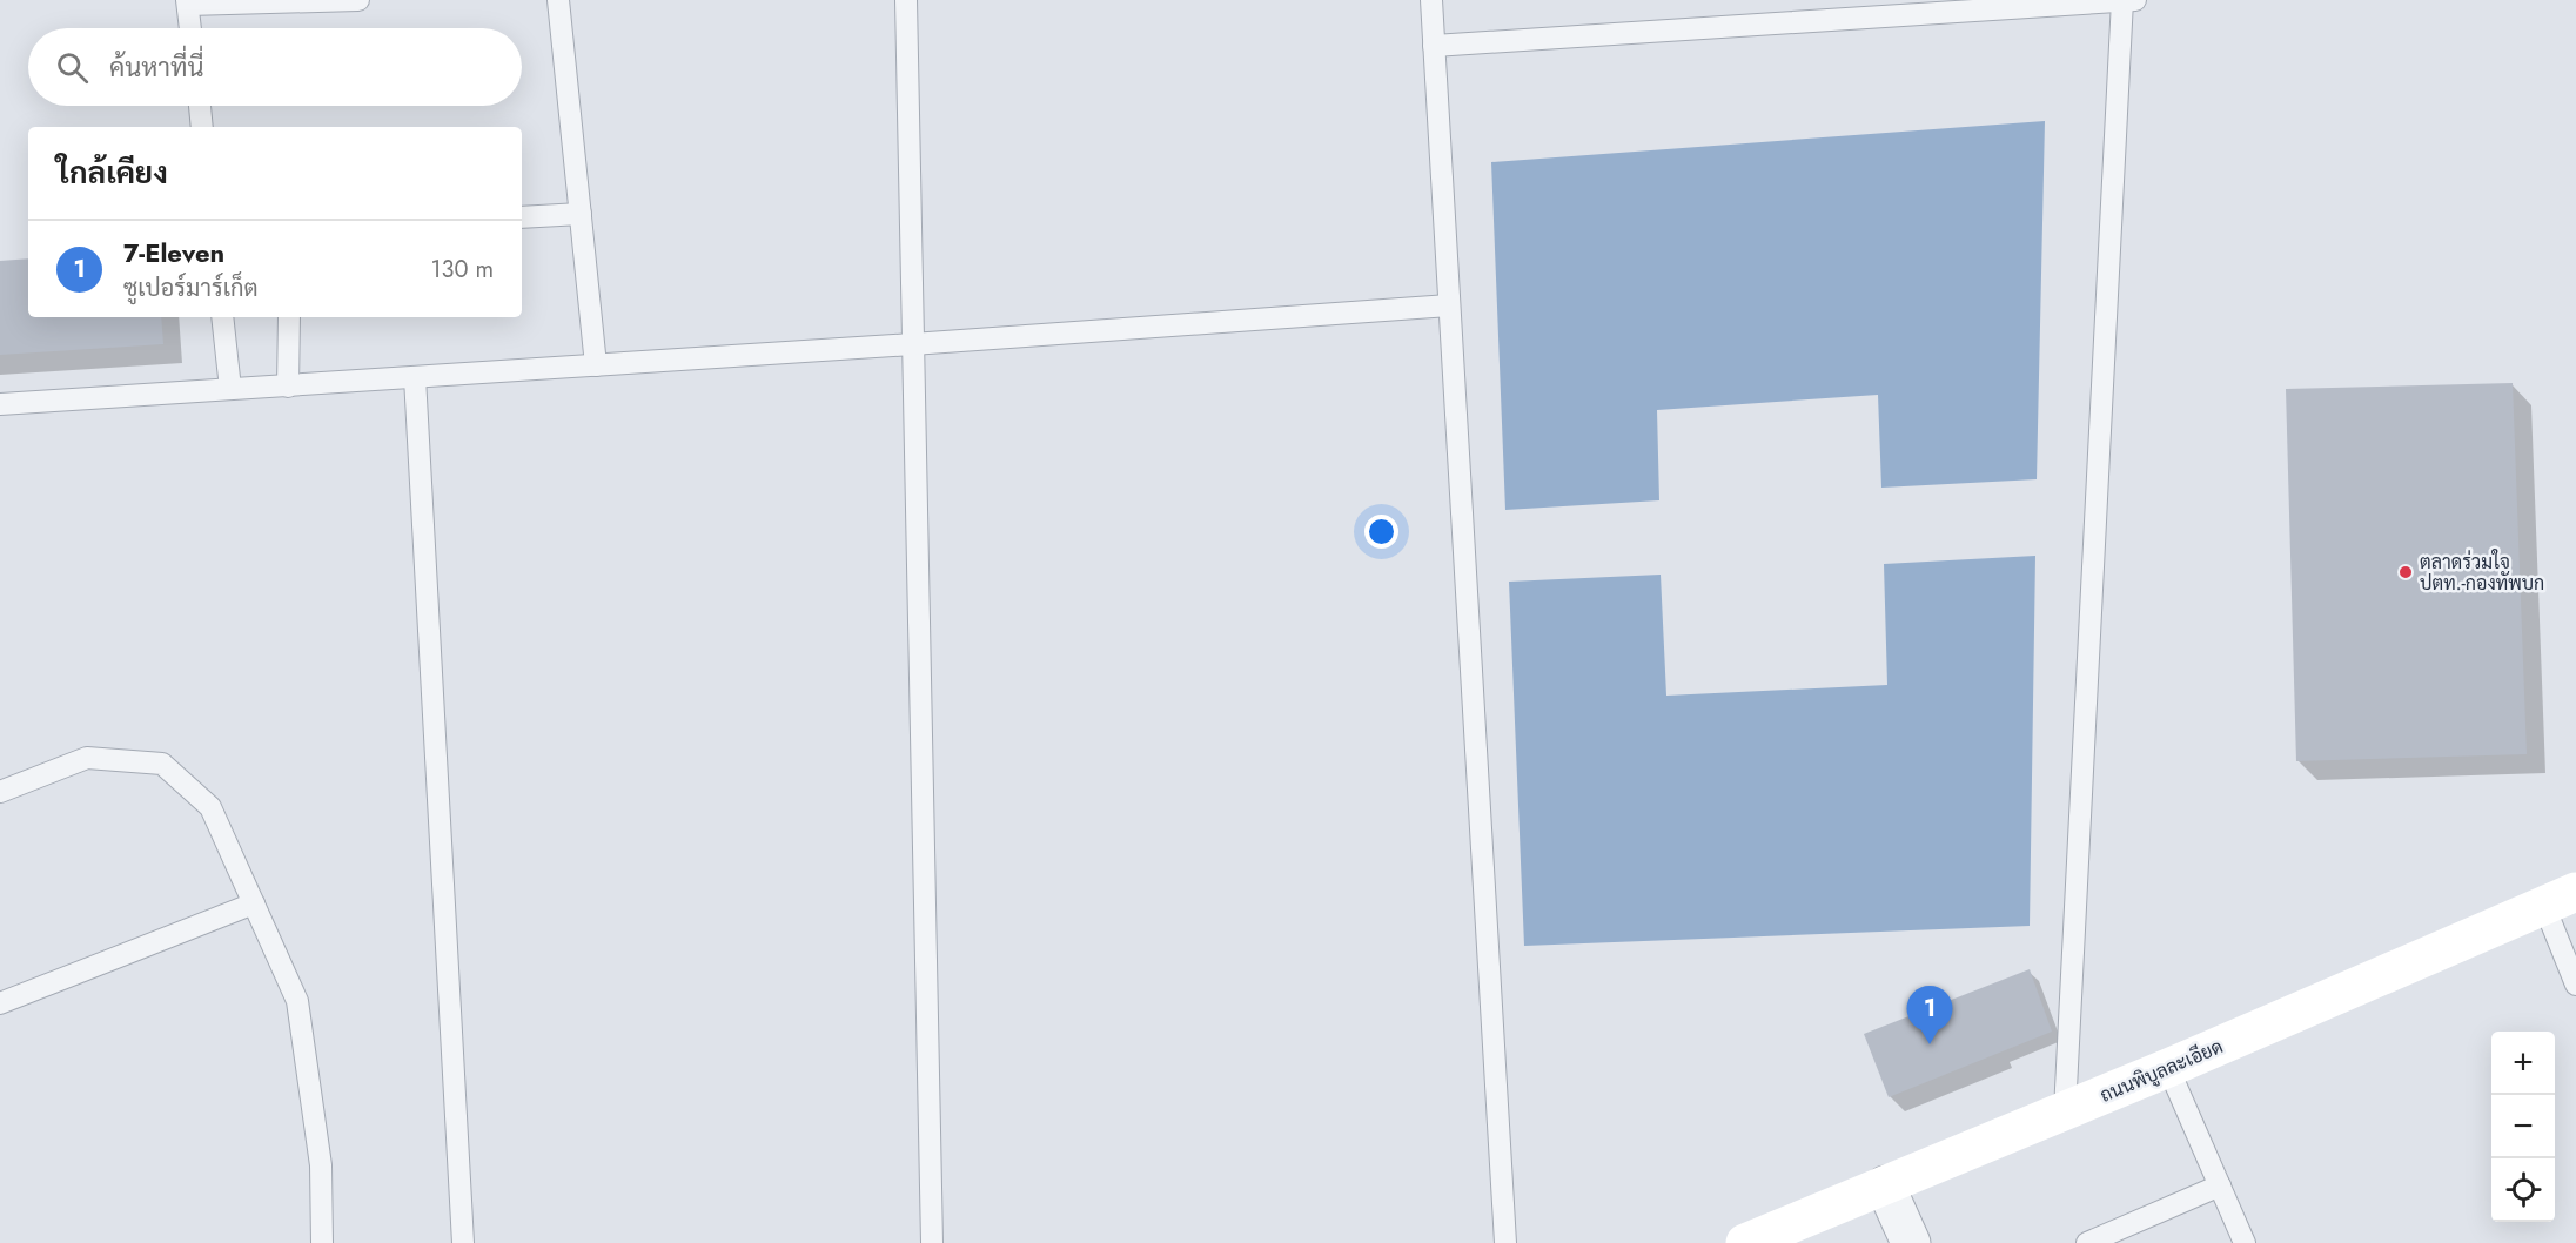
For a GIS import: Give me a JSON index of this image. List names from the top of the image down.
{
  "streets": {
    "street": ["ถนนพิบูลละเอียด"]
  },
  "places": ["ตลาดร่วมใจ ปตท.-กองทัพบก"],
  "page": {
    "search": "ค้นหาที่นี่",
    "heading": "ใกล้เคียง",
    "list": [
      {
        "mark": "1",
        "name": "7-Eleven",
        "note": "ซูเปอร์มาร์เก็ต",
        "value": "130 m"
      }
    ],
    "pins": "1",
    "map_buttons": ["+", "−"]
  }
}
